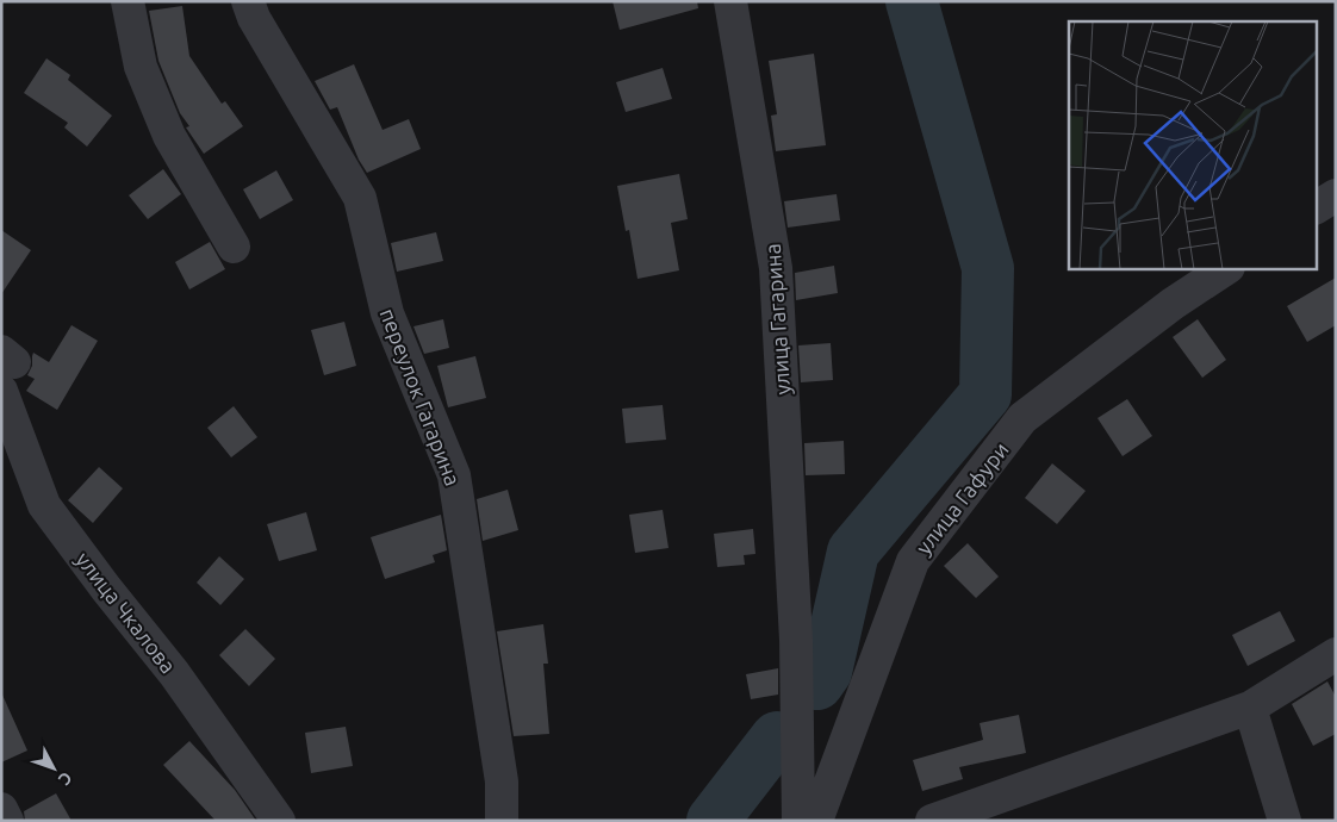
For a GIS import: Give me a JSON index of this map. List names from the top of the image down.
{
  "streets": {
    "street": [
      "улица Гагарина",
      "переулок Гагарина",
      "улица Гафури",
      "улица Чкалова"
    ]
  },
  "north": "bottom right"
}
